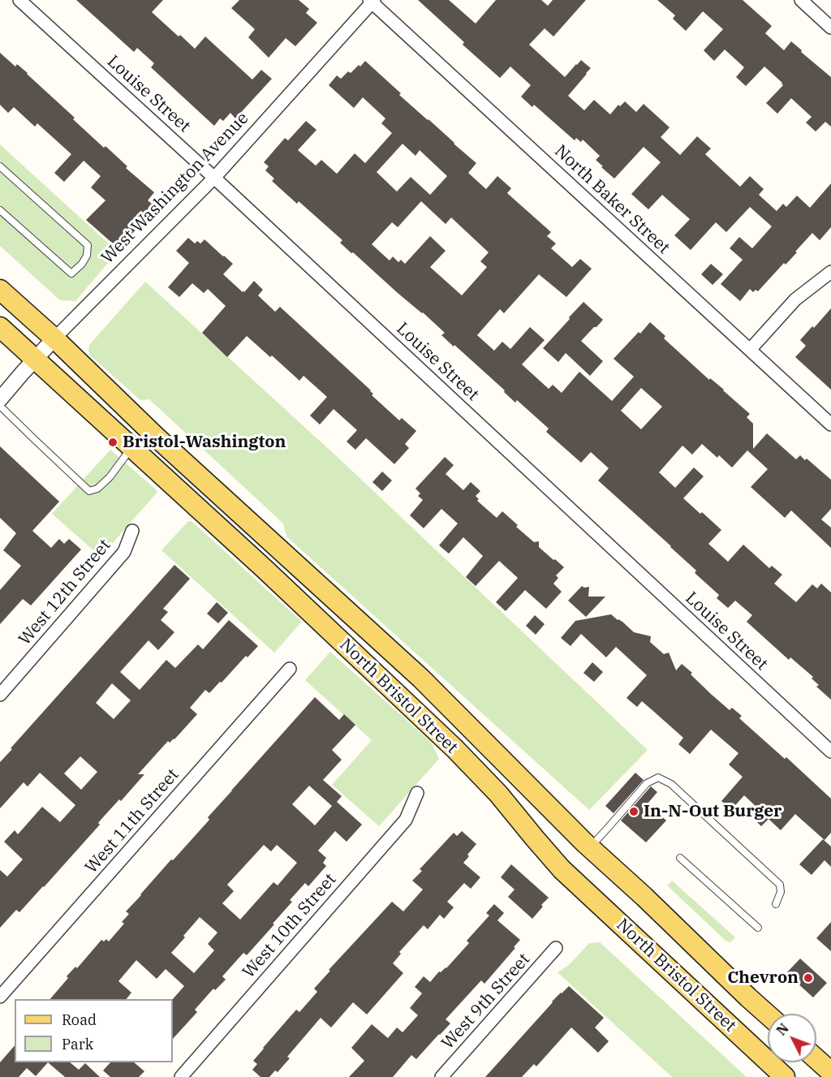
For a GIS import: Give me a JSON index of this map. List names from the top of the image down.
{
  "streets": {
    "main road": ["North Bristol Street"],
    "street": [
      "Louise Street",
      "West Washington Avenue",
      "North Baker Street",
      "West 12th Street",
      "West 11th Street",
      "West 10th Street",
      "West 9th Street"
    ]
  },
  "crossings": [
    ["Louise Street", "West Washington Avenue"],
    ["West Washington Avenue", "North Baker Street"],
    ["West Washington Avenue", "North Bristol Street"]
  ],
  "places": ["Bristol-Washington", "In-N-Out Burger", "Chevron"],
  "legend": ["Road", "Park"],
  "north": "top left"
}
